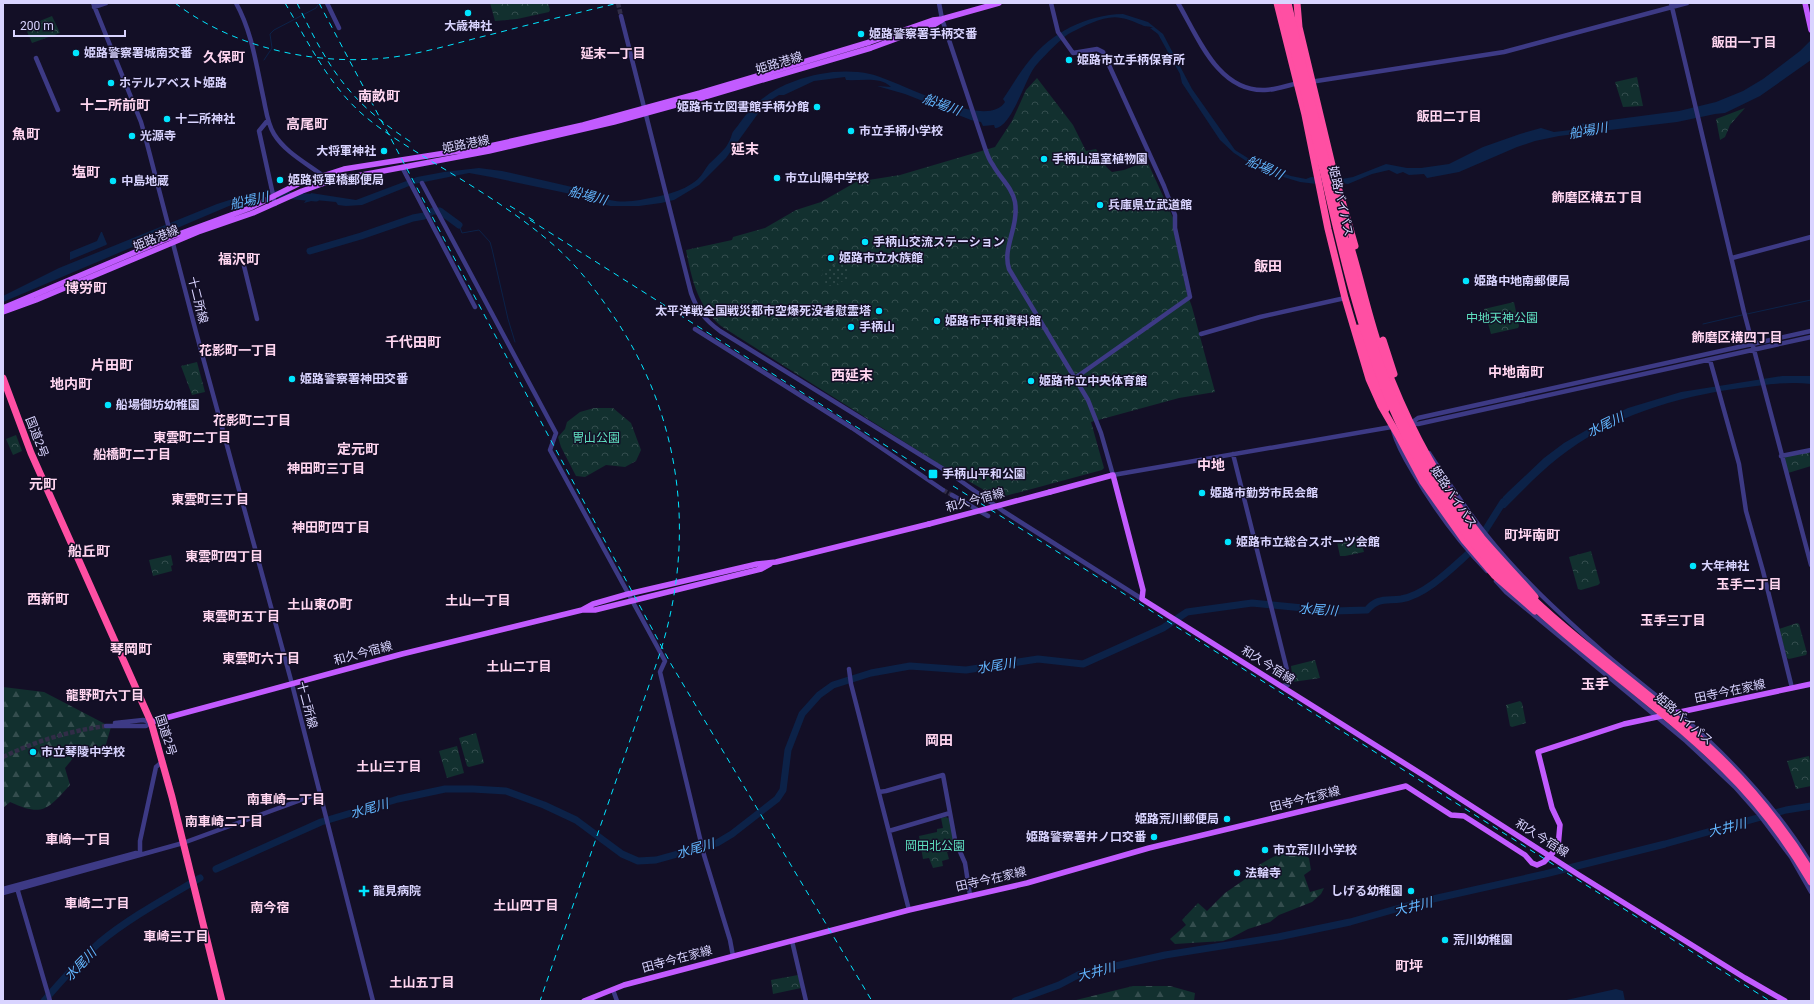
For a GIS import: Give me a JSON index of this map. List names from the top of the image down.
{
  "streets": {
    "highway": ["姫路バイパス", "国道2号"],
    "main road": ["姫路港線", "和久今宿線", "田寺今在家線"],
    "street": ["十二所線"]
  },
  "crossings": [
    ["姫路港線", "十二所線"],
    ["十二所線", "和久今宿線"],
    ["国道2号", "和久今宿線"],
    ["和久今宿線", "田寺今在家線"]
  ],
  "districts": [
    "飯田一丁目",
    "延末一丁目",
    "久保町",
    "南畝町",
    "十二所前町",
    "飯田二丁目",
    "高尾町",
    "魚町",
    "延末",
    "塩町",
    "飾磨区構五丁目",
    "福沢町",
    "飯田",
    "博労町",
    "飾磨区構四丁目",
    "千代田町",
    "花影町一丁目",
    "片田町",
    "中地南町",
    "西延末",
    "地内町",
    "花影町二丁目",
    "東雲町二丁目",
    "定元町",
    "船橋町二丁目",
    "中地",
    "神田町三丁目",
    "元町",
    "東雲町三丁目",
    "神田町四丁目",
    "町坪南町",
    "船丘町",
    "東雲町四丁目",
    "玉手二丁目",
    "西新町",
    "土山一丁目",
    "土山東の町",
    "東雲町五丁目",
    "玉手三丁目",
    "琴岡町",
    "東雲町六丁目",
    "土山二丁目",
    "玉手",
    "龍野町六丁目",
    "岡田",
    "土山三丁目",
    "南車崎一丁目",
    "南車崎二丁目",
    "車崎一丁目",
    "車崎二丁目",
    "土山四丁目",
    "南今宿",
    "車崎三丁目",
    "町坪",
    "土山五丁目"
  ],
  "water": ["船場川", "水尾川", "大井川"],
  "parks": ["中地天神公園", "冑山公園", "岡田北公園"],
  "places": {
    "other": [
      "大歳神社",
      "姫路警察署手柄交番",
      "姫路警察署城南交番",
      "姫路市立手柄保育所",
      "ホテルアベスト姫路",
      "姫路市立図書館手柄分館",
      "十二所神社",
      "市立手柄小学校",
      "光源寺",
      "大将軍神社",
      "手柄山温室植物園",
      "市立山陽中学校",
      "姫路将軍橋郵便局",
      "中島地蔵",
      "兵庫県立武道館",
      "手柄山交流ステーション",
      "姫路市立水族館",
      "姫路中地南郵便局",
      "太平洋戦全国戦災都市空爆死没者慰霊塔",
      "姫路市平和資料館",
      "手柄山",
      "姫路警察署神田交番",
      "姫路市立中央体育館",
      "船場御坊幼稚園",
      "姫路市勤労市民会館",
      "姫路市立総合スポーツ会館",
      "大年神社",
      "市立琴陵中学校",
      "姫路荒川郵便局",
      "姫路警察署井ノ口交番",
      "市立荒川小学校",
      "法輪寺",
      "しげる幼稚園",
      "荒川幼稚園"
    ],
    "transit": ["手柄山平和公園"],
    "health": ["龍見病院"]
  },
  "scale_bar": "200 m"
}
